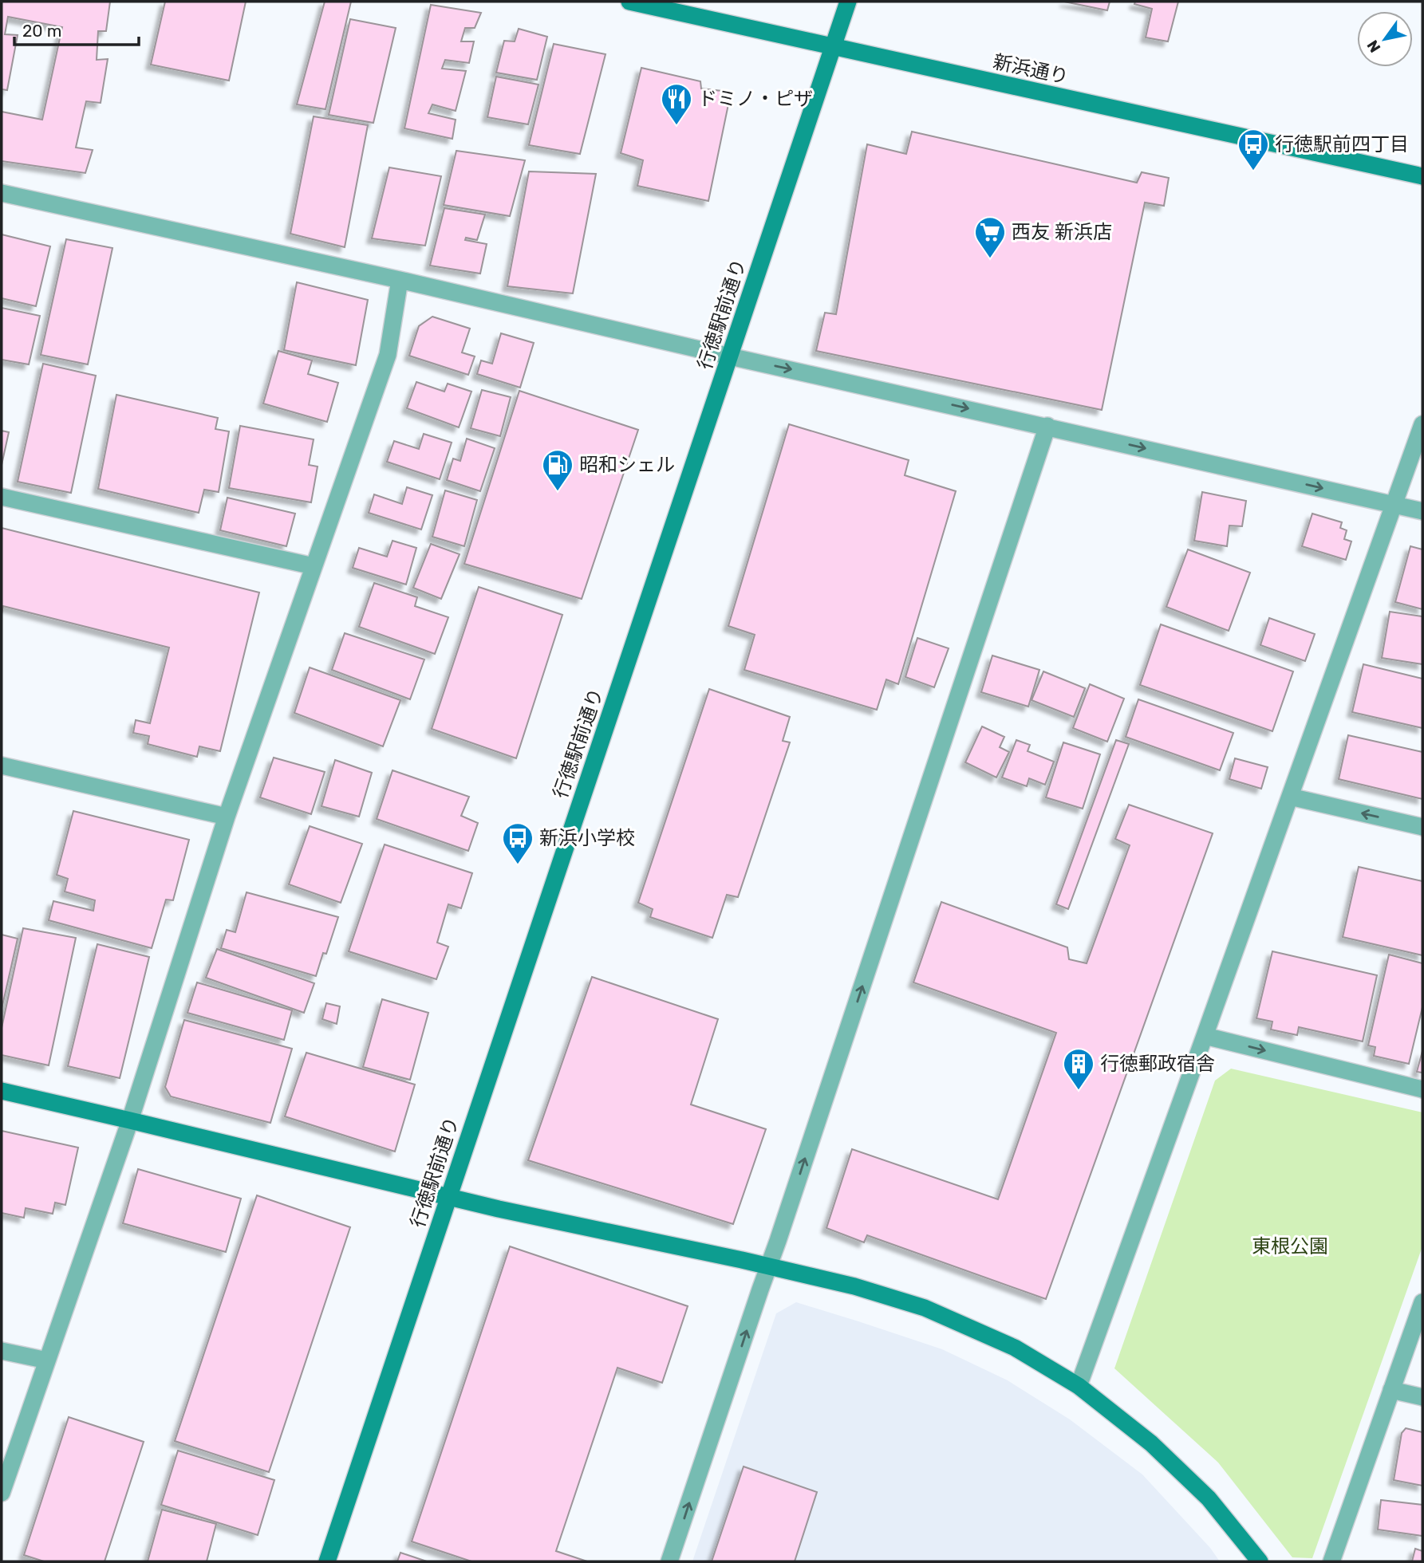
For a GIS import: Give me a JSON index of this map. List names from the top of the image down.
{
  "streets": {
    "street": ["新浜通り", "行徳駅前通り"]
  },
  "crossings": [
    ["新浜通り", "行徳駅前通り"]
  ],
  "parks": ["東根公園"],
  "places": {
    "restaurant": ["ドミノ・ピザ"],
    "bus stop": ["行徳駅前四丁目", "新浜小学校"],
    "supermarket": ["西友 新浜店"],
    "fuel station": ["昭和シェル"],
    "building": ["行徳郵政宿舎"]
  },
  "scale_bar": "20 m",
  "north": "bottom left"
}
